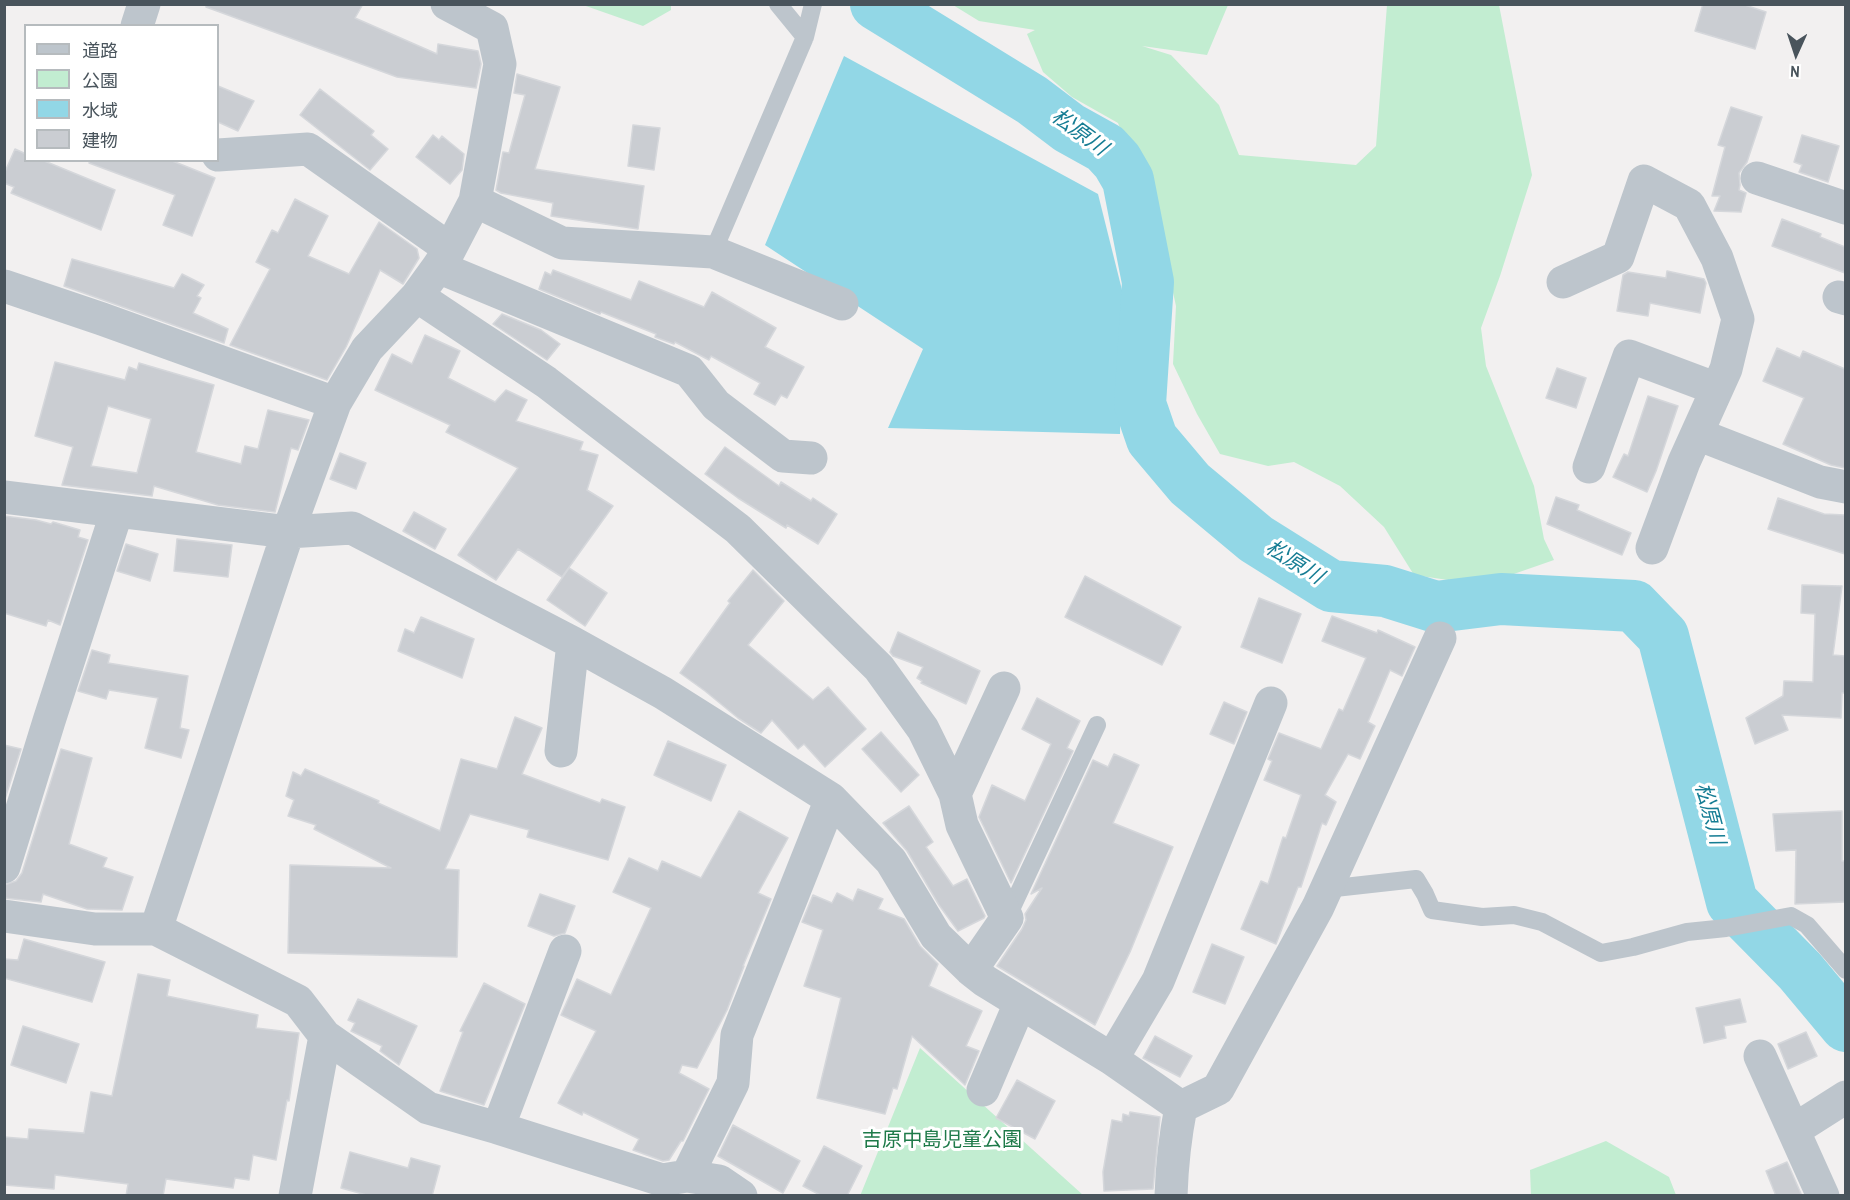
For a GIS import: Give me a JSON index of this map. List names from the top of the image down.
{
  "water": ["松原川"],
  "parks": ["吉原中島児童公園"],
  "legend": [
    "道路",
    "公園",
    "水域",
    "建物"
  ],
  "north": "bottom"
}
